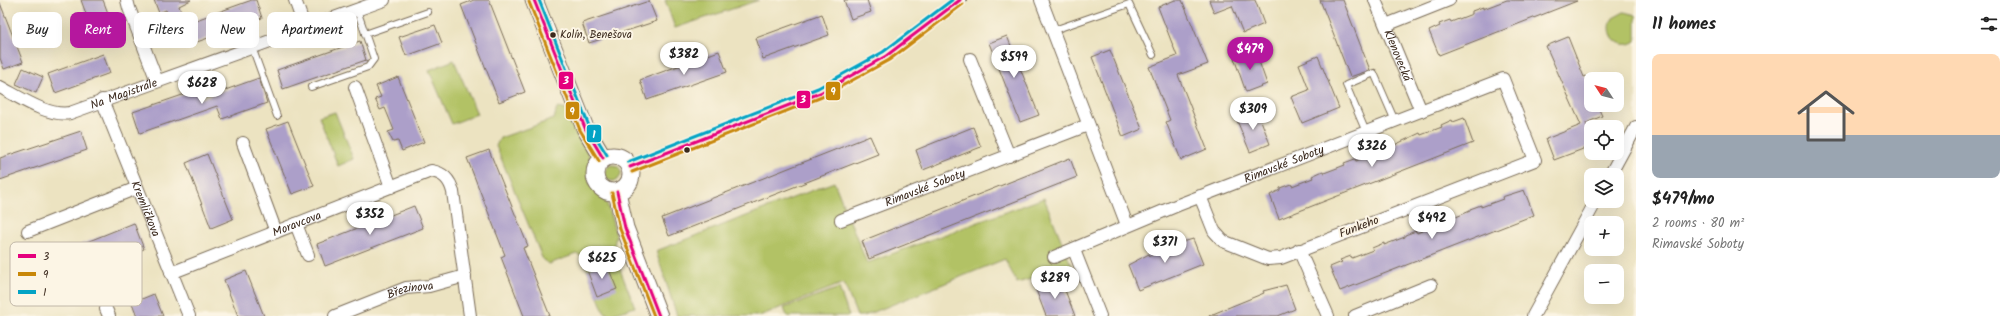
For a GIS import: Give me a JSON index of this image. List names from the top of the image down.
{
  "streets": {
    "street": [
      "Klenovecká",
      "Na Magistrále",
      "Rimavské Soboty",
      "Kremličkova",
      "Moravcova",
      "Funkeho",
      "Březinova"
    ]
  },
  "crossings": [
    ["Klenovecká", "Rimavské Soboty"],
    ["Na Magistrále", "Kremličkova"],
    ["Rimavské Soboty", "Funkeho"],
    ["Kremličkova", "Moravcova"],
    ["Moravcova", "Březinova"]
  ],
  "places": ["Kolín, Benešova"],
  "lines": ["transit line 3", "transit line 1", "transit line 9"],
  "legend": ["3", "9", "1"],
  "north": "top left",
  "page": {
    "heading": "11 homes",
    "chip": [
      "Buy",
      "Rent",
      "Filters",
      "New",
      "Apartment"
    ],
    "price": [
      "$479",
      "$382",
      "$599",
      "$628",
      "$309",
      "$326",
      "$352",
      "$492",
      "$371",
      "$625",
      "$289"
    ],
    "list": [
      {
        "name": "$479/mo",
        "note": "2 rooms · 80 m² · Rimavské Soboty"
      }
    ],
    "map_buttons": ["+", "−"]
  }
}
